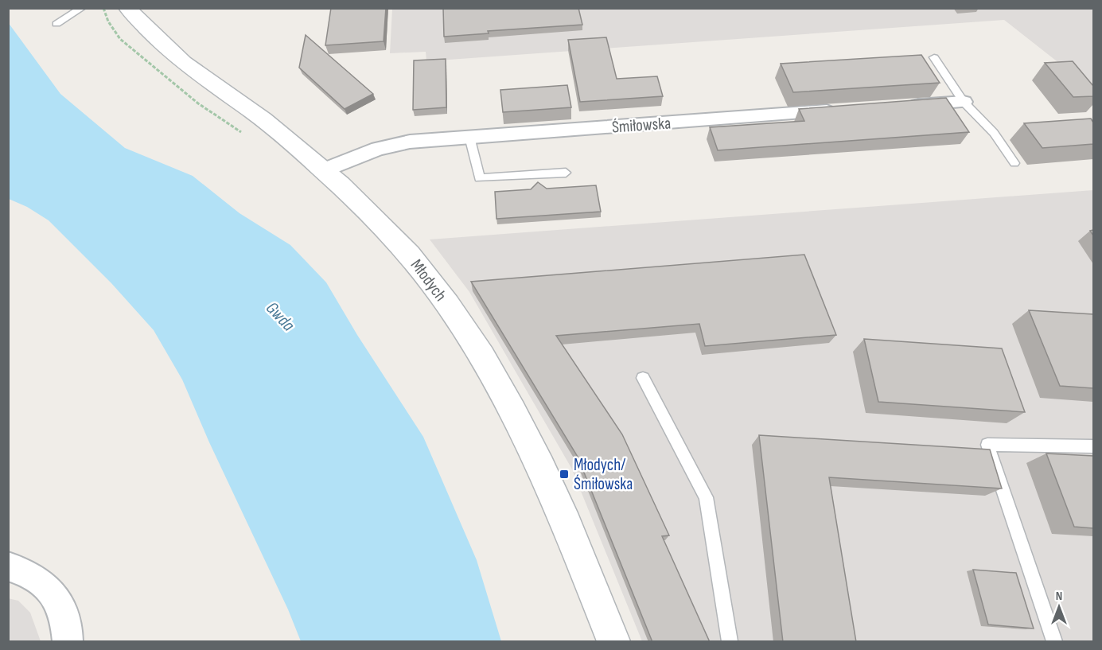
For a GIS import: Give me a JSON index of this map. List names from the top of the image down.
{
  "streets": {
    "street": ["Śmiłowska", "Młodych"]
  },
  "crossings": [
    ["Śmiłowska", "Młodych"]
  ],
  "water": ["Gwda"],
  "places": {
    "transit": ["Młodych/ Śmiłowska"]
  },
  "north": "top"
}
